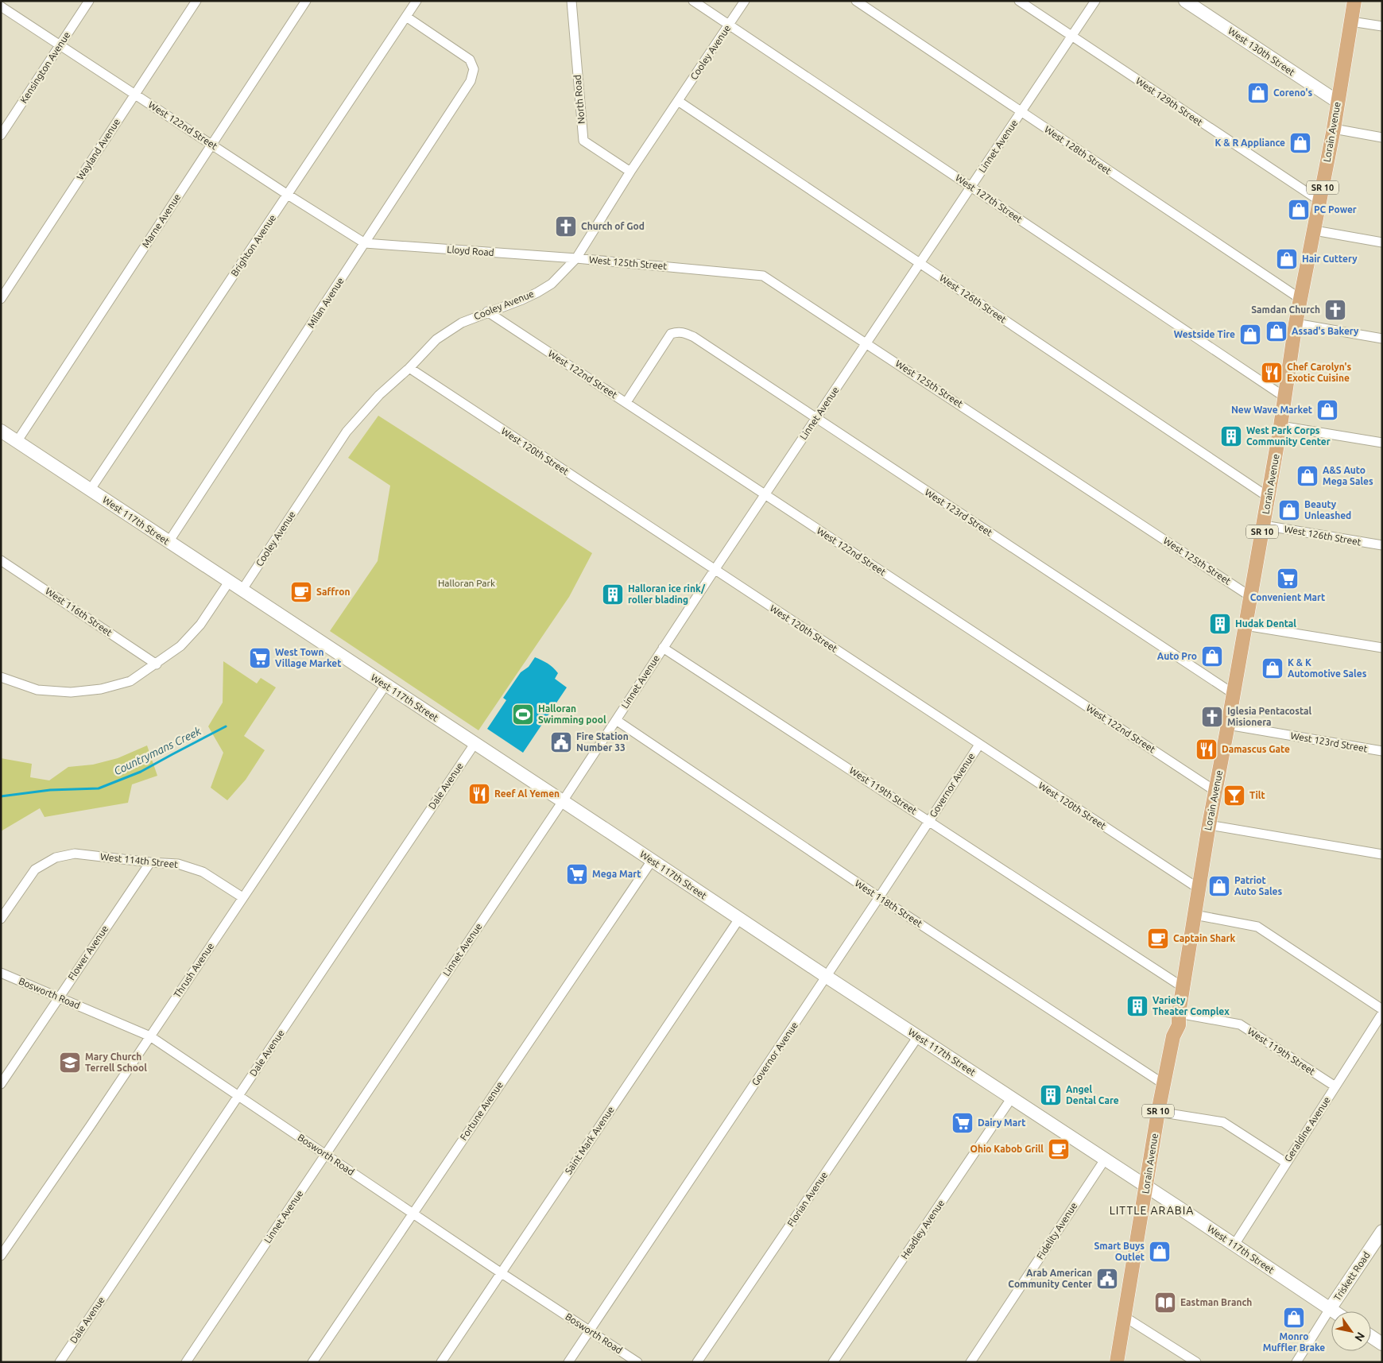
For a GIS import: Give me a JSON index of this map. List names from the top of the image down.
{
  "streets": {
    "main road": [
      "West 130th Street",
      "Lorain Avenue",
      "SR 10",
      "West 117th Street",
      "Triskett Road"
    ],
    "street": [
      "Cooley Avenue",
      "Kensington Avenue",
      "North Road",
      "West 129th Street",
      "West 122nd Street",
      "Linnet Avenue",
      "Wayland Avenue",
      "West 128th Street",
      "West 127th Street",
      "Marne Avenue",
      "Brighton Avenue",
      "Lloyd Road",
      "West 125th Street",
      "West 126th Street",
      "Milan Avenue",
      "West 120th Street",
      "West 123rd Street",
      "West 116th Street",
      "Governor Avenue",
      "Dale Avenue",
      "West 119th Street",
      "West 114th Street",
      "West 118th Street",
      "Flower Avenue",
      "Thrush Avenue",
      "Bosworth Road",
      "Fortune Avenue",
      "Geraldine Avenue",
      "Saint Mark Avenue",
      "Florian Avenue",
      "Headley Avenue",
      "Fidelity Avenue"
    ]
  },
  "crossings": [
    ["West 130th Street", "Lorain Avenue"],
    ["Cooley Avenue", "North Road"],
    ["Cooley Avenue", "West 122nd Street"],
    ["Cooley Avenue", "West 127th Street"],
    ["Cooley Avenue", "Lloyd Road"],
    ["Cooley Avenue", "West 125th Street"],
    ["Cooley Avenue", "West 126th Street"],
    ["Cooley Avenue", "West 120th Street"],
    ["Cooley Avenue", "West 117th Street"],
    ["Kensington Avenue", "West 122nd Street"],
    ["West 129th Street", "Lorain Avenue"],
    ["West 129th Street", "Linnet Avenue"],
    ["West 122nd Street", "Lorain Avenue"],
    ["West 122nd Street", "Linnet Avenue"],
    ["West 122nd Street", "Wayland Avenue"],
    ["West 122nd Street", "Marne Avenue"],
    ["West 122nd Street", "Brighton Avenue"],
    ["West 122nd Street", "Lloyd Road"],
    ["West 122nd Street", "Milan Avenue"],
    ["West 122nd Street", "West 123rd Street"],
    ["Lorain Avenue", "West 128th Street"],
    ["Lorain Avenue", "West 127th Street"],
    ["Lorain Avenue", "West 125th Street"],
    ["Lorain Avenue", "West 126th Street"],
    ["Lorain Avenue", "West 120th Street"],
    ["Lorain Avenue", "West 123rd Street"],
    ["Lorain Avenue", "West 117th Street"],
    ["Lorain Avenue", "West 119th Street"],
    ["Lorain Avenue", "West 118th Street"],
    ["Linnet Avenue", "West 128th Street"],
    ["Linnet Avenue", "West 127th Street"],
    ["Linnet Avenue", "West 125th Street"],
    ["Linnet Avenue", "West 126th Street"],
    ["Linnet Avenue", "West 120th Street"],
    ["Linnet Avenue", "West 123rd Street"],
    ["Linnet Avenue", "West 117th Street"],
    ["Linnet Avenue", "West 119th Street"],
    ["Linnet Avenue", "West 118th Street"],
    ["Linnet Avenue", "Bosworth Road"],
    ["Marne Avenue", "West 117th Street"],
    ["Brighton Avenue", "Milan Avenue"],
    ["Brighton Avenue", "West 117th Street"],
    ["Lloyd Road", "West 125th Street"],
    ["Lloyd Road", "Milan Avenue"],
    ["Milan Avenue", "West 117th Street"],
    ["West 120th Street", "Governor Avenue"],
    ["West 117th Street", "Governor Avenue"],
    ["West 117th Street", "Dale Avenue"],
    ["West 117th Street", "Thrush Avenue"],
    ["West 117th Street", "Fortune Avenue"],
    ["West 117th Street", "Geraldine Avenue"],
    ["West 117th Street", "Saint Mark Avenue"],
    ["West 117th Street", "Florian Avenue"],
    ["West 117th Street", "Headley Avenue"],
    ["West 117th Street", "Fidelity Avenue"],
    ["West 117th Street", "Triskett Road"],
    ["Governor Avenue", "West 119th Street"],
    ["Governor Avenue", "West 118th Street"],
    ["Governor Avenue", "Bosworth Road"],
    ["Dale Avenue", "Bosworth Road"],
    ["West 119th Street", "Geraldine Avenue"],
    ["West 114th Street", "Flower Avenue"],
    ["West 114th Street", "Thrush Avenue"],
    ["Flower Avenue", "Bosworth Road"],
    ["Thrush Avenue", "Bosworth Road"],
    ["Bosworth Road", "Fortune Avenue"],
    ["Bosworth Road", "Saint Mark Avenue"]
  ],
  "districts": ["LITTLE ARABIA"],
  "water": ["Countrymans Creek"],
  "parks": ["Halloran Park"],
  "places": {
    "shop": [
      "Coreno's",
      "K & R Appliance",
      "PC Power",
      "Hair Cuttery",
      "Assad's Bakery",
      "Westside Tire",
      "New Wave Market",
      "A&S Auto Mega Sales",
      "Beauty Unleashed",
      "Auto Pro",
      "K & K Automotive Sales",
      "Patriot Auto Sales",
      "Smart Buys Outlet",
      "Monro Muffler Brake"
    ],
    "church": ["Church of God", "Samdan Church", "Iglesia Pentacostal Misionera"],
    "restaurant": ["Chef Carolyn's Exotic Cuisine", "Damascus Gate", "Reef Al Yemen"],
    "building": [
      "West Park Corps Community Center",
      "Halloran ice rink/ roller blading",
      "Hudak Dental",
      "Variety Theater Complex",
      "Angel Dental Care"
    ],
    "supermarket": [
      "Convenient Mart",
      "West Town Village Market",
      "Mega Mart",
      "Dairy Mart"
    ],
    "cafe": ["Saffron", "Captain Shark", "Ohio Kabob Grill"],
    "sports": ["Halloran Swimming pool"],
    "public building": ["Fire Station Number 33", "Arab American Community Center"],
    "bar": ["Tilt"],
    "school or university": ["Mary Church Terrell School"],
    "library": ["Eastman Branch"]
  },
  "north": "bottom right"
}
